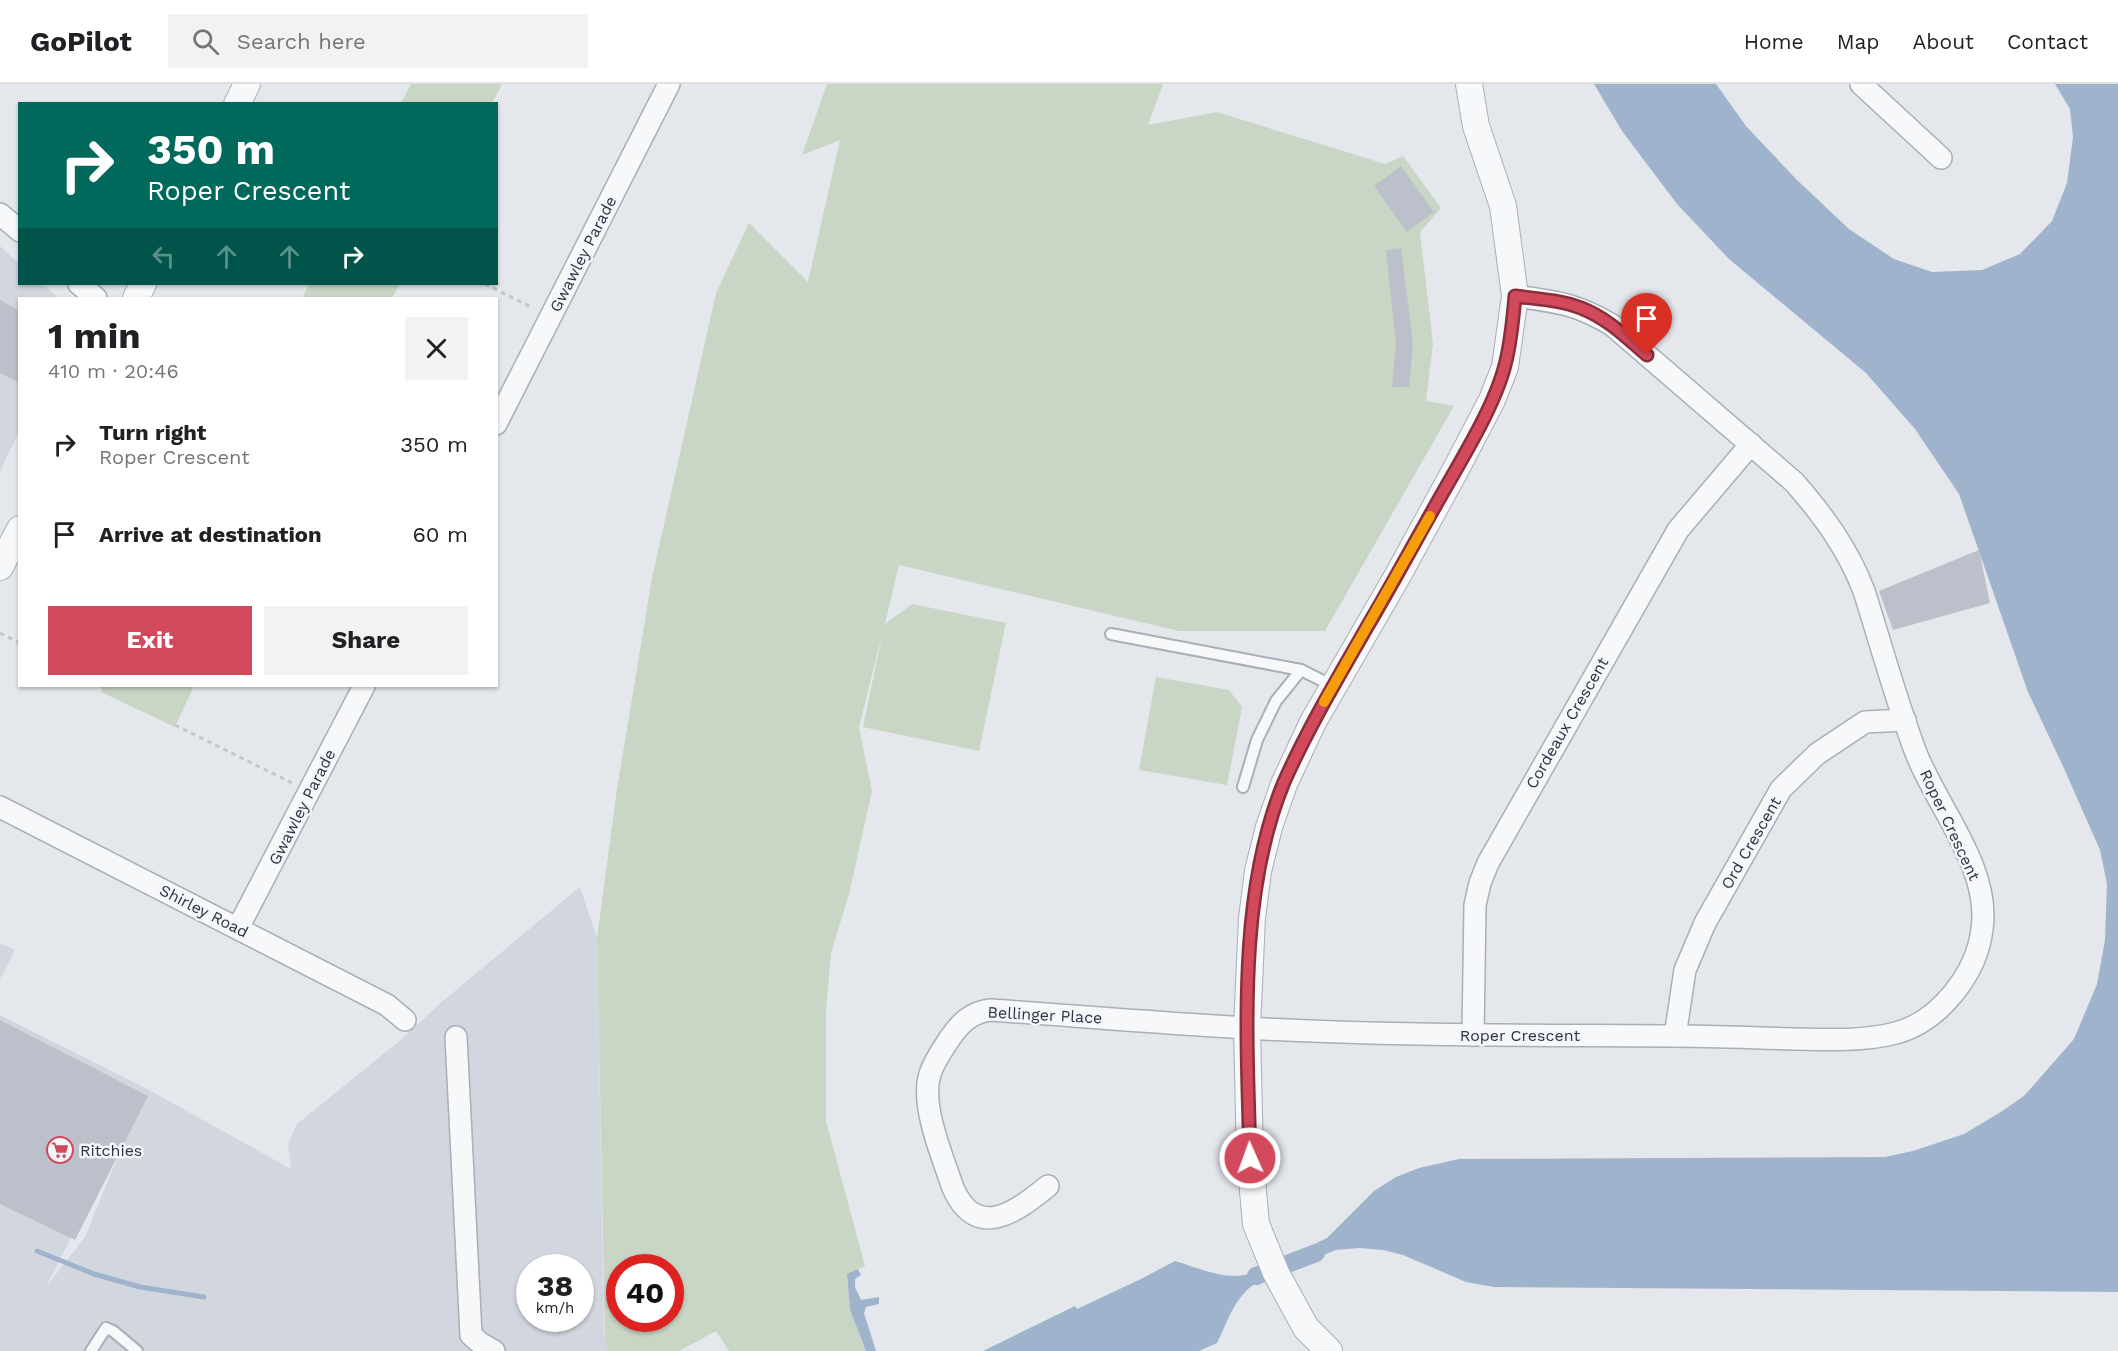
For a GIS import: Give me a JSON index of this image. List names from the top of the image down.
{
  "streets": {
    "street": [
      "Gwawley Parade",
      "Cordeaux Crescent",
      "Roper Crescent",
      "Ord Crescent",
      "Shirley Road",
      "Bellinger Place"
    ]
  },
  "crossings": [
    ["Gwawley Parade", "Shirley Road"],
    ["Cordeaux Crescent", "Roper Crescent"],
    ["Roper Crescent", "Ord Crescent"],
    ["Roper Crescent", "Bellinger Place"]
  ],
  "places": {
    "supermarket": ["Ritchies"]
  },
  "page": {
    "header": "GoPilot",
    "search": "Search here",
    "nav": [
      "Home",
      "Map",
      "About",
      "Contact"
    ],
    "turn": ["350 m", "Roper Crescent"],
    "heading": ["1 min", "410 m · 20:46"],
    "list": [
      {
        "name": "Turn right",
        "note": "Roper Crescent",
        "value": "350 m"
      },
      {
        "name": "Arrive at destination",
        "value": "60 m"
      }
    ],
    "buttons": ["Exit", "Share"],
    "speed": "38 km/h",
    "limit": "40"
  }
}
